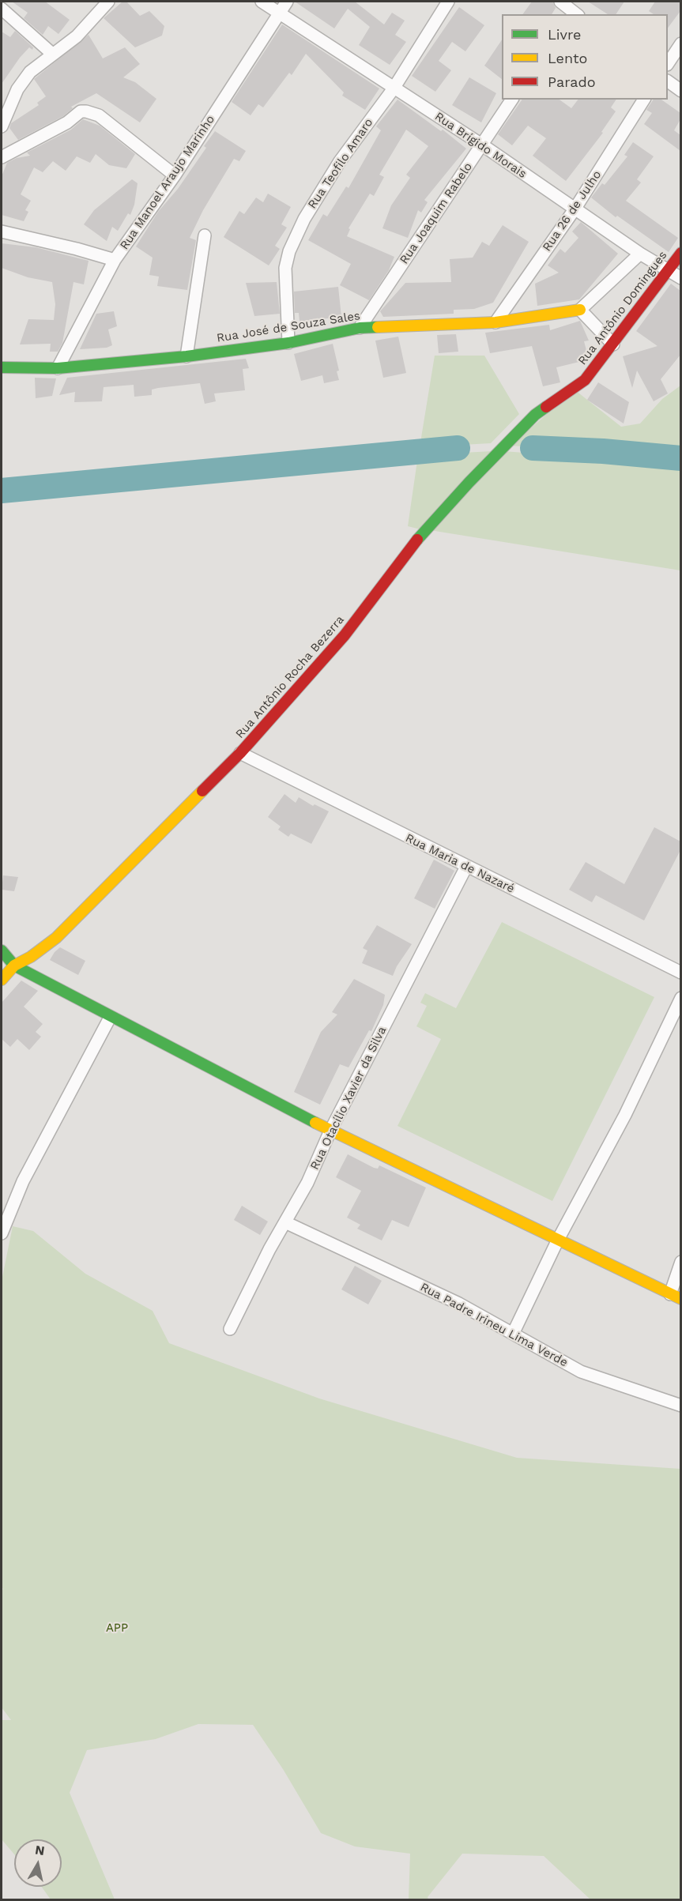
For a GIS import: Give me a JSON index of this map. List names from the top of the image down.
{
  "streets": {
    "street": [
      "Rua Brígido Morais",
      "Rua Teofilo Amaro",
      "Rua Manoel Araujo Marinho",
      "Rua 26 de Julho",
      "Rua Joaquim Rabelo",
      "Rua Antônio Domingues",
      "Rua José de Souza Sales",
      "Rua Antônio Rocha Bezerra",
      "Rua Maria de Nazaré",
      "Rua Otacílio Xavier da Silva",
      "Rua Padre Irineu Lima Verde"
    ]
  },
  "crossings": [
    ["Rua Brígido Morais", "Rua Teofilo Amaro"],
    ["Rua Brígido Morais", "Rua Manoel Araujo Marinho"],
    ["Rua Brígido Morais", "Rua 26 de Julho"],
    ["Rua Brígido Morais", "Rua Joaquim Rabelo"],
    ["Rua Brígido Morais", "Rua Antônio Domingues"],
    ["Rua Teofilo Amaro", "Rua José de Souza Sales"],
    ["Rua Manoel Araujo Marinho", "Rua José de Souza Sales"],
    ["Rua 26 de Julho", "Rua José de Souza Sales"],
    ["Rua Joaquim Rabelo", "Rua José de Souza Sales"],
    ["Rua Antônio Domingues", "Rua Antônio Rocha Bezerra"],
    ["Rua Antônio Rocha Bezerra", "Rua Maria de Nazaré"],
    ["Rua Maria de Nazaré", "Rua Otacílio Xavier da Silva"],
    ["Rua Otacílio Xavier da Silva", "Rua Padre Irineu Lima Verde"]
  ],
  "parks": ["APP"],
  "legend": ["Livre", "Lento", "Parado"],
  "north": "top"
}
